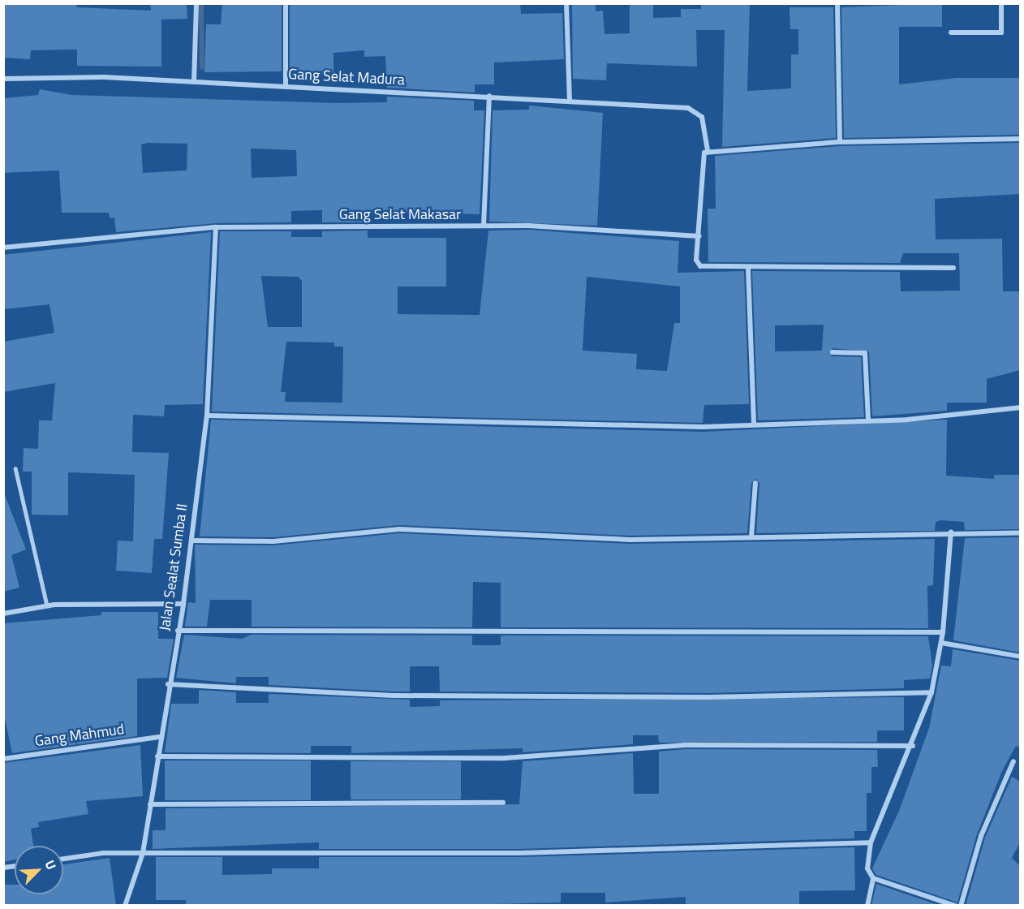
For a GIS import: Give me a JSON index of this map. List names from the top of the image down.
{
  "streets": {
    "street": [
      "Gang Selat Madura",
      "Gang Selat Makasar",
      "Jalan Sealat Sumba II",
      "Gang Mahmud"
    ]
  },
  "crossings": [
    ["Gang Selat Makasar", "Jalan Sealat Sumba II"],
    ["Jalan Sealat Sumba II", "Gang Mahmud"]
  ],
  "north": "top right"
}
